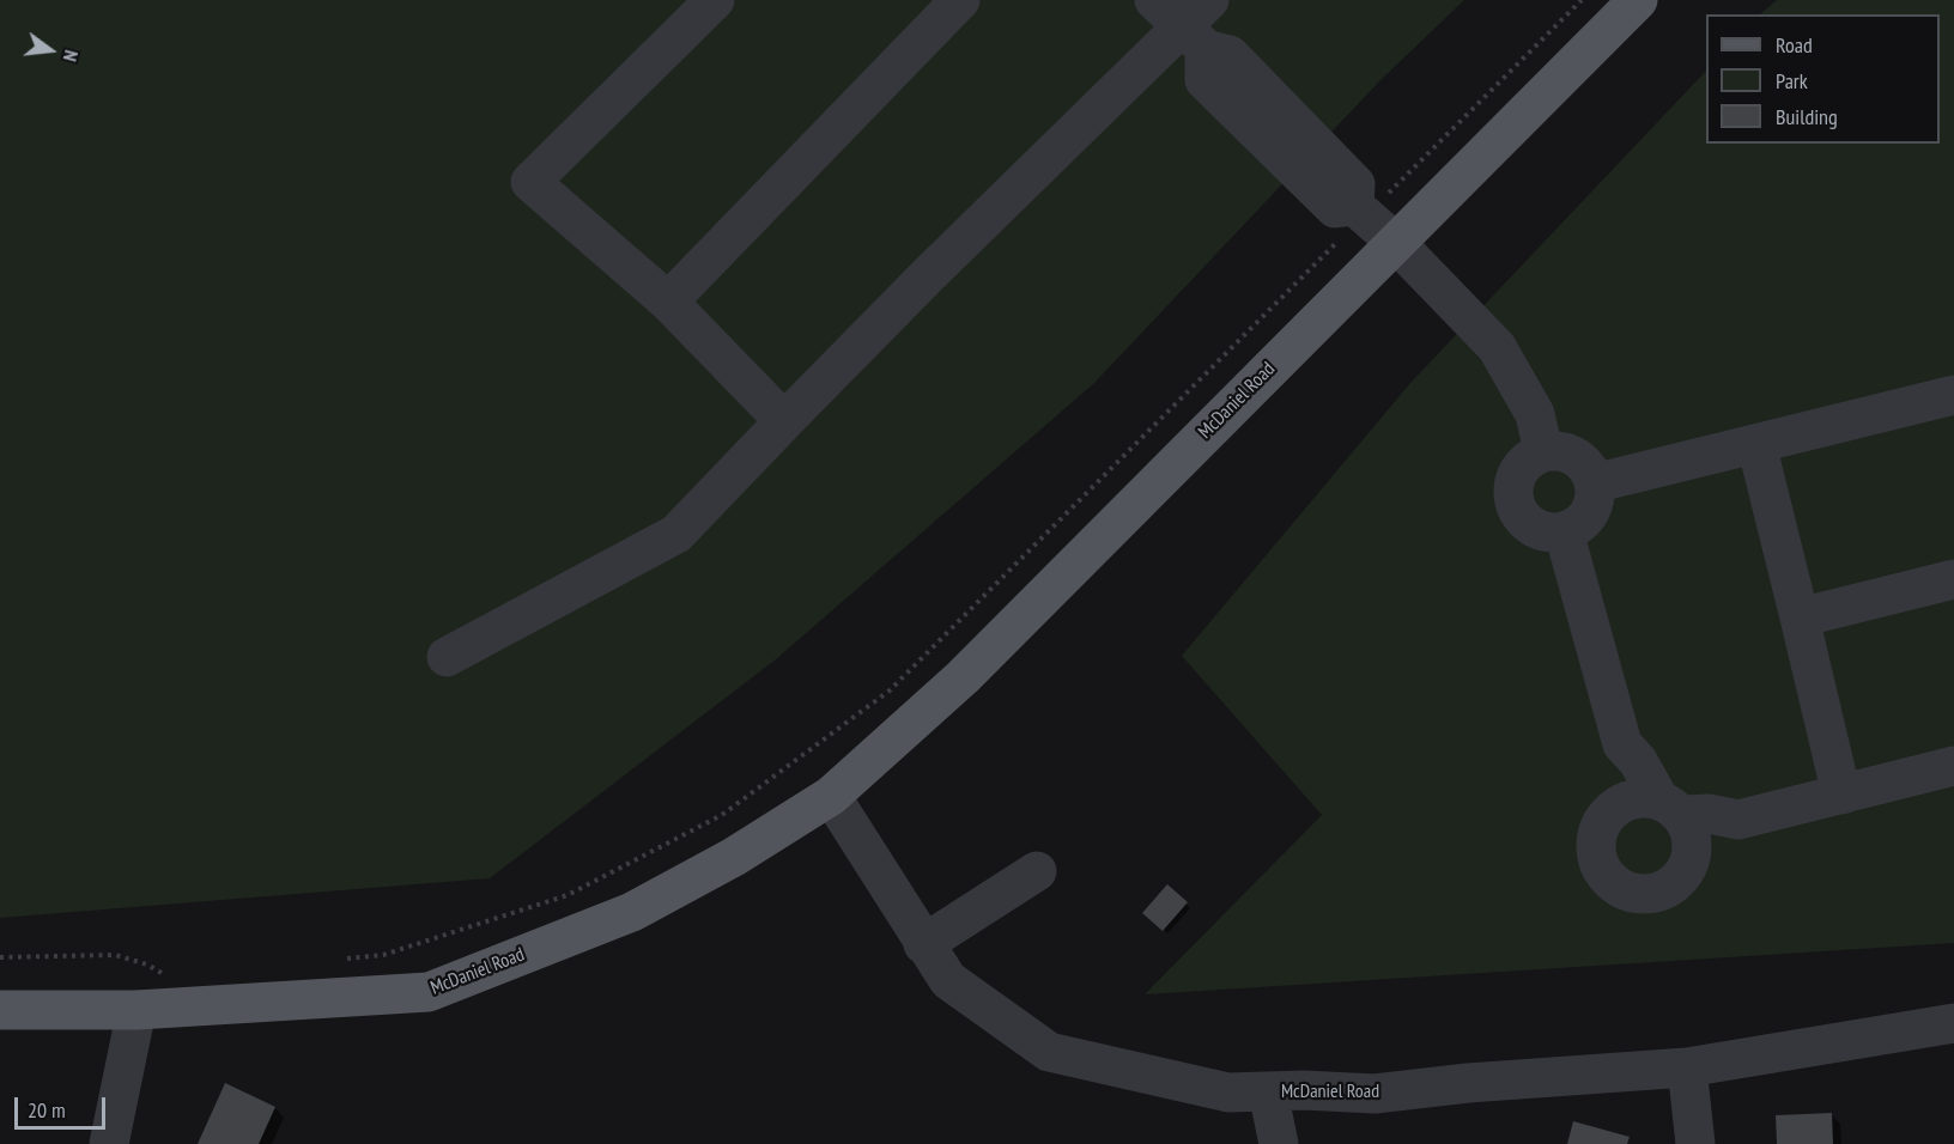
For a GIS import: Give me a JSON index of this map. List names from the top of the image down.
{
  "streets": {
    "main road": ["McDaniel Road"]
  },
  "legend": ["Road", "Park", "Building"],
  "scale_bar": "20 m",
  "north": "right"
}
